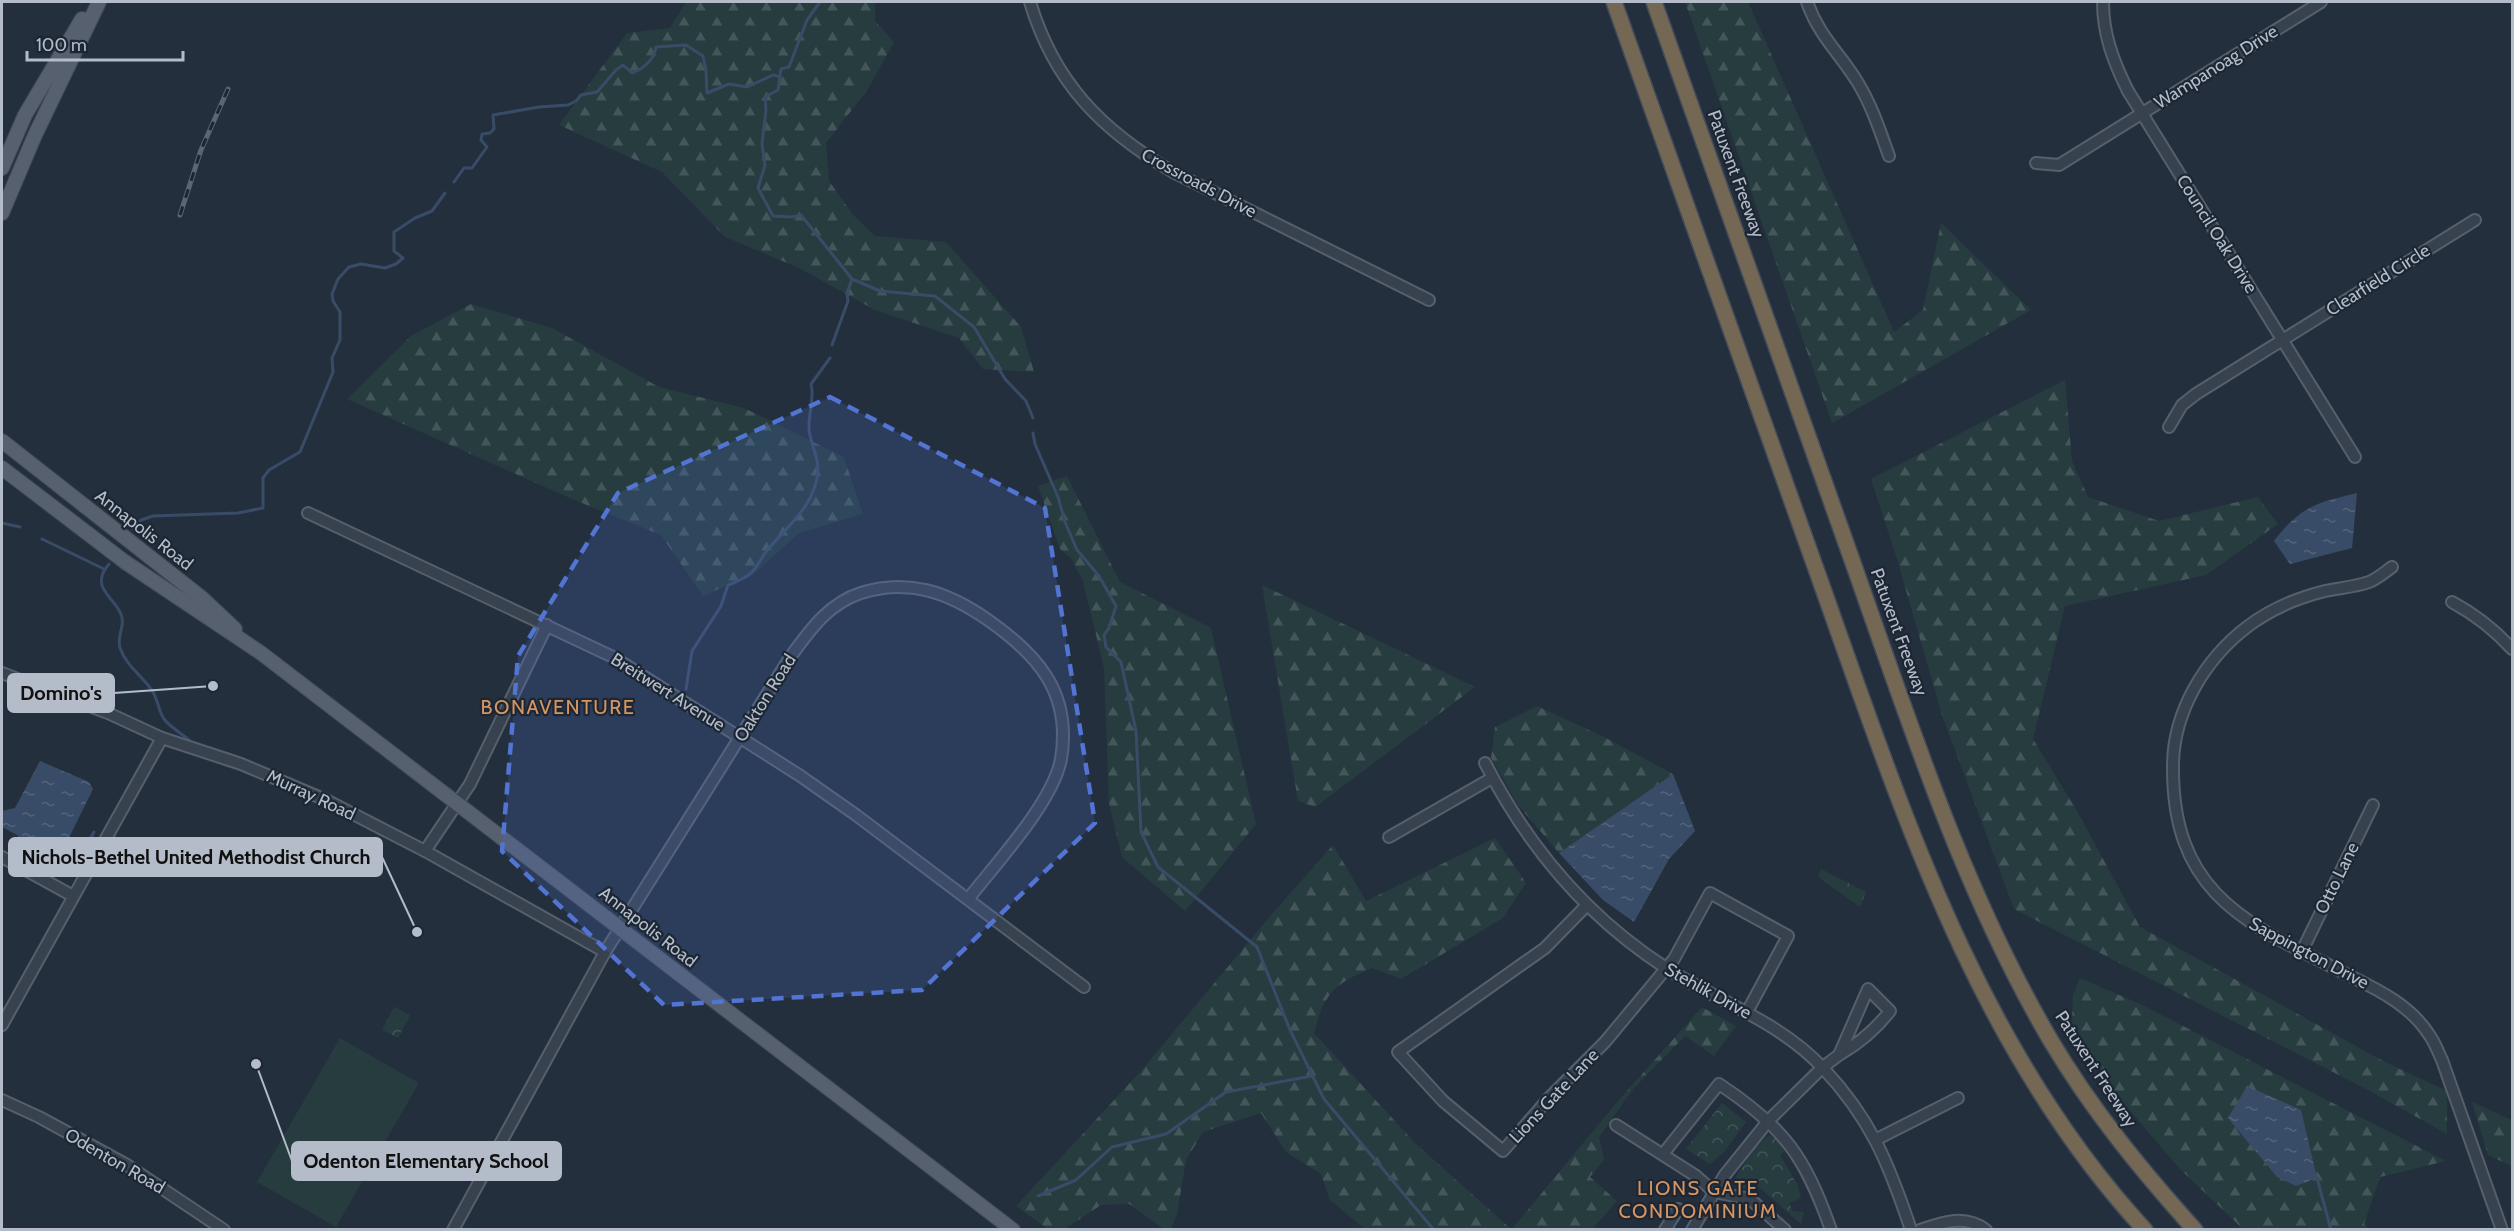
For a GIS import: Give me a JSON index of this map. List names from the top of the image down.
{
  "streets": {
    "highway": ["Patuxent Freeway"],
    "main road": ["Annapolis Road"],
    "street": [
      "Wampanoag Drive",
      "Crossroads Drive",
      "Council Oak Drive",
      "Clearfield Circle",
      "Breitwert Avenue",
      "Oakton Road",
      "Murray Road",
      "Otto Lane",
      "Sappington Drive",
      "Stehlik Drive",
      "Lions Gate Lane",
      "Odenton Road"
    ]
  },
  "crossings": [
    ["Wampanoag Drive", "Council Oak Drive"],
    ["Council Oak Drive", "Clearfield Circle"],
    ["Annapolis Road", "Oakton Road"],
    ["Breitwert Avenue", "Oakton Road"],
    ["Oakton Road", "Murray Road"],
    ["Otto Lane", "Sappington Drive"],
    ["Stehlik Drive", "Lions Gate Lane"]
  ],
  "districts": ["BONAVENTURE", "LIONS GATE CONDOMINIUM"],
  "places": ["Domino's", "Nichols-Bethel United Methodist Church", "Odenton Elementary School"],
  "scale_bar": "100 m"
}
